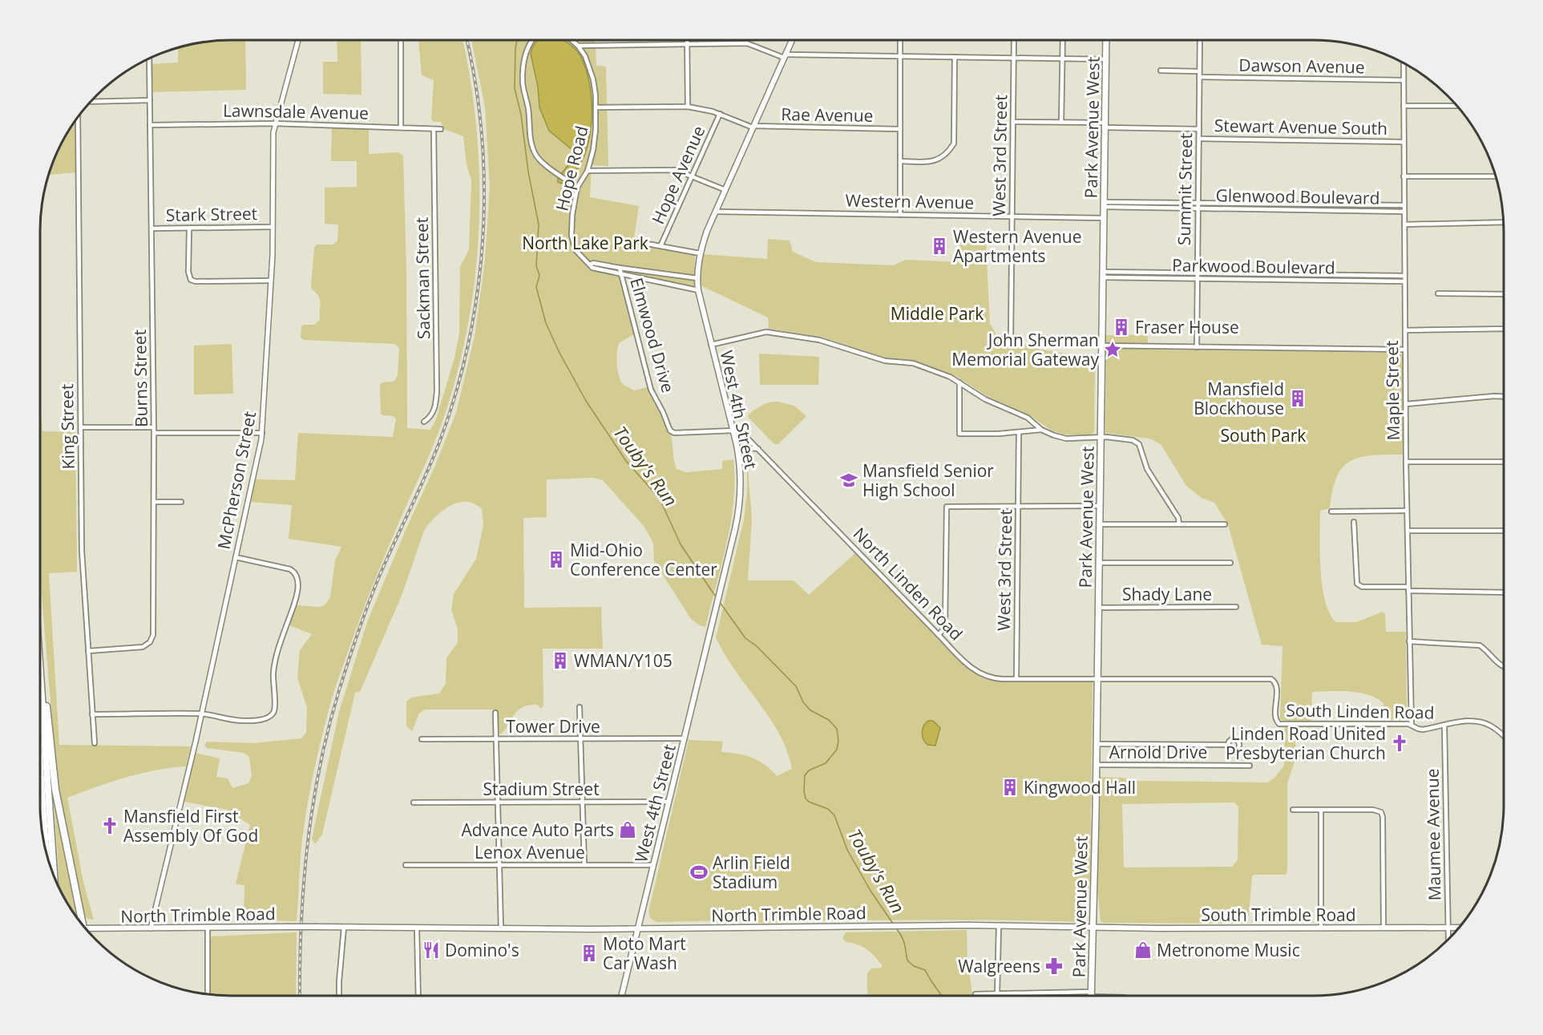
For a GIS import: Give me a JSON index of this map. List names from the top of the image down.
{
  "streets": {
    "main road": [
      "Park Avenue West",
      "West 4th Street",
      "North Trimble Road",
      "South Trimble Road"
    ],
    "street": [
      "Dawson Avenue",
      "Lawnsdale Avenue",
      "Rae Avenue",
      "Stewart Avenue South",
      "West 3rd Street",
      "Hope Road",
      "Hope Avenue",
      "Summit Street",
      "Glenwood Boulevard",
      "Western Avenue",
      "Stark Street",
      "Parkwood Boulevard",
      "Sackman Street",
      "Elmwood Drive",
      "Burns Street",
      "Maple Street",
      "King Street",
      "McPherson Street",
      "North Linden Road",
      "Shady Lane",
      "South Linden Road",
      "Tower Drive",
      "Arnold Drive",
      "Stadium Street",
      "Maumee Avenue",
      "Lenox Avenue"
    ]
  },
  "crossings": [
    ["Dawson Avenue", "Summit Street"],
    ["Dawson Avenue", "Maple Street"],
    ["Lawnsdale Avenue", "Sackman Street"],
    ["Lawnsdale Avenue", "Burns Street"],
    ["Lawnsdale Avenue", "McPherson Street"],
    ["Rae Avenue", "Hope Road"],
    ["Rae Avenue", "Hope Avenue"],
    ["Rae Avenue", "West 4th Street"],
    ["Stewart Avenue South", "Park Avenue West"],
    ["Stewart Avenue South", "West 3rd Street"],
    ["Stewart Avenue South", "Summit Street"],
    ["Stewart Avenue South", "Maple Street"],
    ["Park Avenue West", "Glenwood Boulevard"],
    ["Park Avenue West", "Western Avenue"],
    ["Park Avenue West", "Parkwood Boulevard"],
    ["Park Avenue West", "North Linden Road"],
    ["Park Avenue West", "Shady Lane"],
    ["Park Avenue West", "South Linden Road"],
    ["Park Avenue West", "Arnold Drive"],
    ["Park Avenue West", "North Trimble Road"],
    ["Park Avenue West", "South Trimble Road"],
    ["West 3rd Street", "Western Avenue"],
    ["West 3rd Street", "North Linden Road"],
    ["Summit Street", "Glenwood Boulevard"],
    ["Summit Street", "Parkwood Boulevard"],
    ["Glenwood Boulevard", "Maple Street"],
    ["Western Avenue", "West 4th Street"],
    ["Stark Street", "Burns Street"],
    ["Stark Street", "McPherson Street"],
    ["Parkwood Boulevard", "Maple Street"],
    ["Elmwood Drive", "West 4th Street"],
    ["Elmwood Drive", "North Linden Road"],
    ["Burns Street", "King Street"],
    ["Maple Street", "South Linden Road"],
    ["West 4th Street", "North Linden Road"],
    ["West 4th Street", "Tower Drive"],
    ["West 4th Street", "Stadium Street"],
    ["West 4th Street", "Lenox Avenue"],
    ["West 4th Street", "North Trimble Road"],
    ["McPherson Street", "North Trimble Road"],
    ["North Linden Road", "South Linden Road"],
    ["South Linden Road", "Maumee Avenue"],
    ["Maumee Avenue", "South Trimble Road"],
    ["North Trimble Road", "South Trimble Road"]
  ],
  "water": ["Touby's Run"],
  "parks": ["North Lake Park", "Middle Park", "South Park"],
  "places": {
    "building": [
      "Western Avenue Apartments",
      "Fraser House",
      "Mansfield Blockhouse",
      "Mid-Ohio Conference Center",
      "WMAN/Y105",
      "Kingwood Hall",
      "Moto Mart Car Wash"
    ],
    "place": ["John Sherman Memorial Gateway"],
    "school or university": ["Mansfield Senior High School"],
    "church": ["Linden Road United Presbyterian Church", "Mansfield First Assembly Of God"],
    "shop": ["Advance Auto Parts", "Metronome Music"],
    "sports": ["Arlin Field Stadium"],
    "restaurant": ["Domino's"],
    "pharmacy": ["Walgreens"]
  }
}
